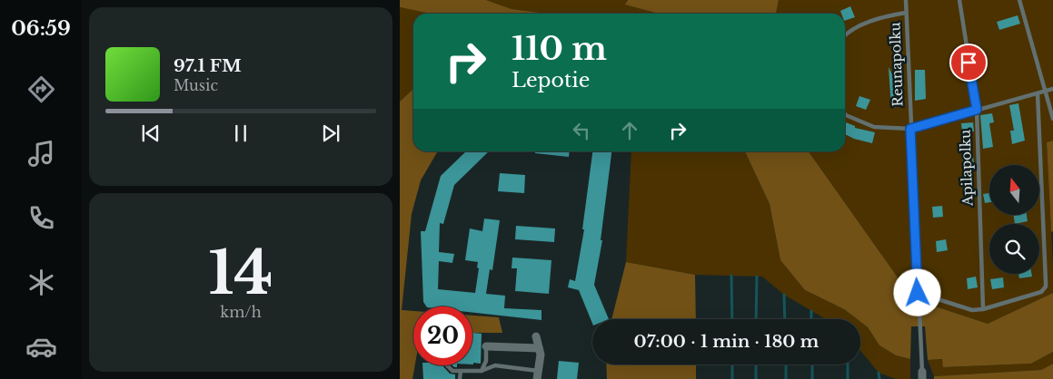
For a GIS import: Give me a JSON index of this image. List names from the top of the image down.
{
  "streets": {
    "lane": ["Reunapolku", "Apilapolku"]
  },
  "north": "top",
  "page": {
    "tabs": "06:59",
    "turn": ["110 m", "Lepotie"],
    "song": ["97.1 FM", "Music"],
    "tile": ["14", "km/h"],
    "limit": "20",
    "trip": "07:00 · 1 min · 180 m"
  }
}
